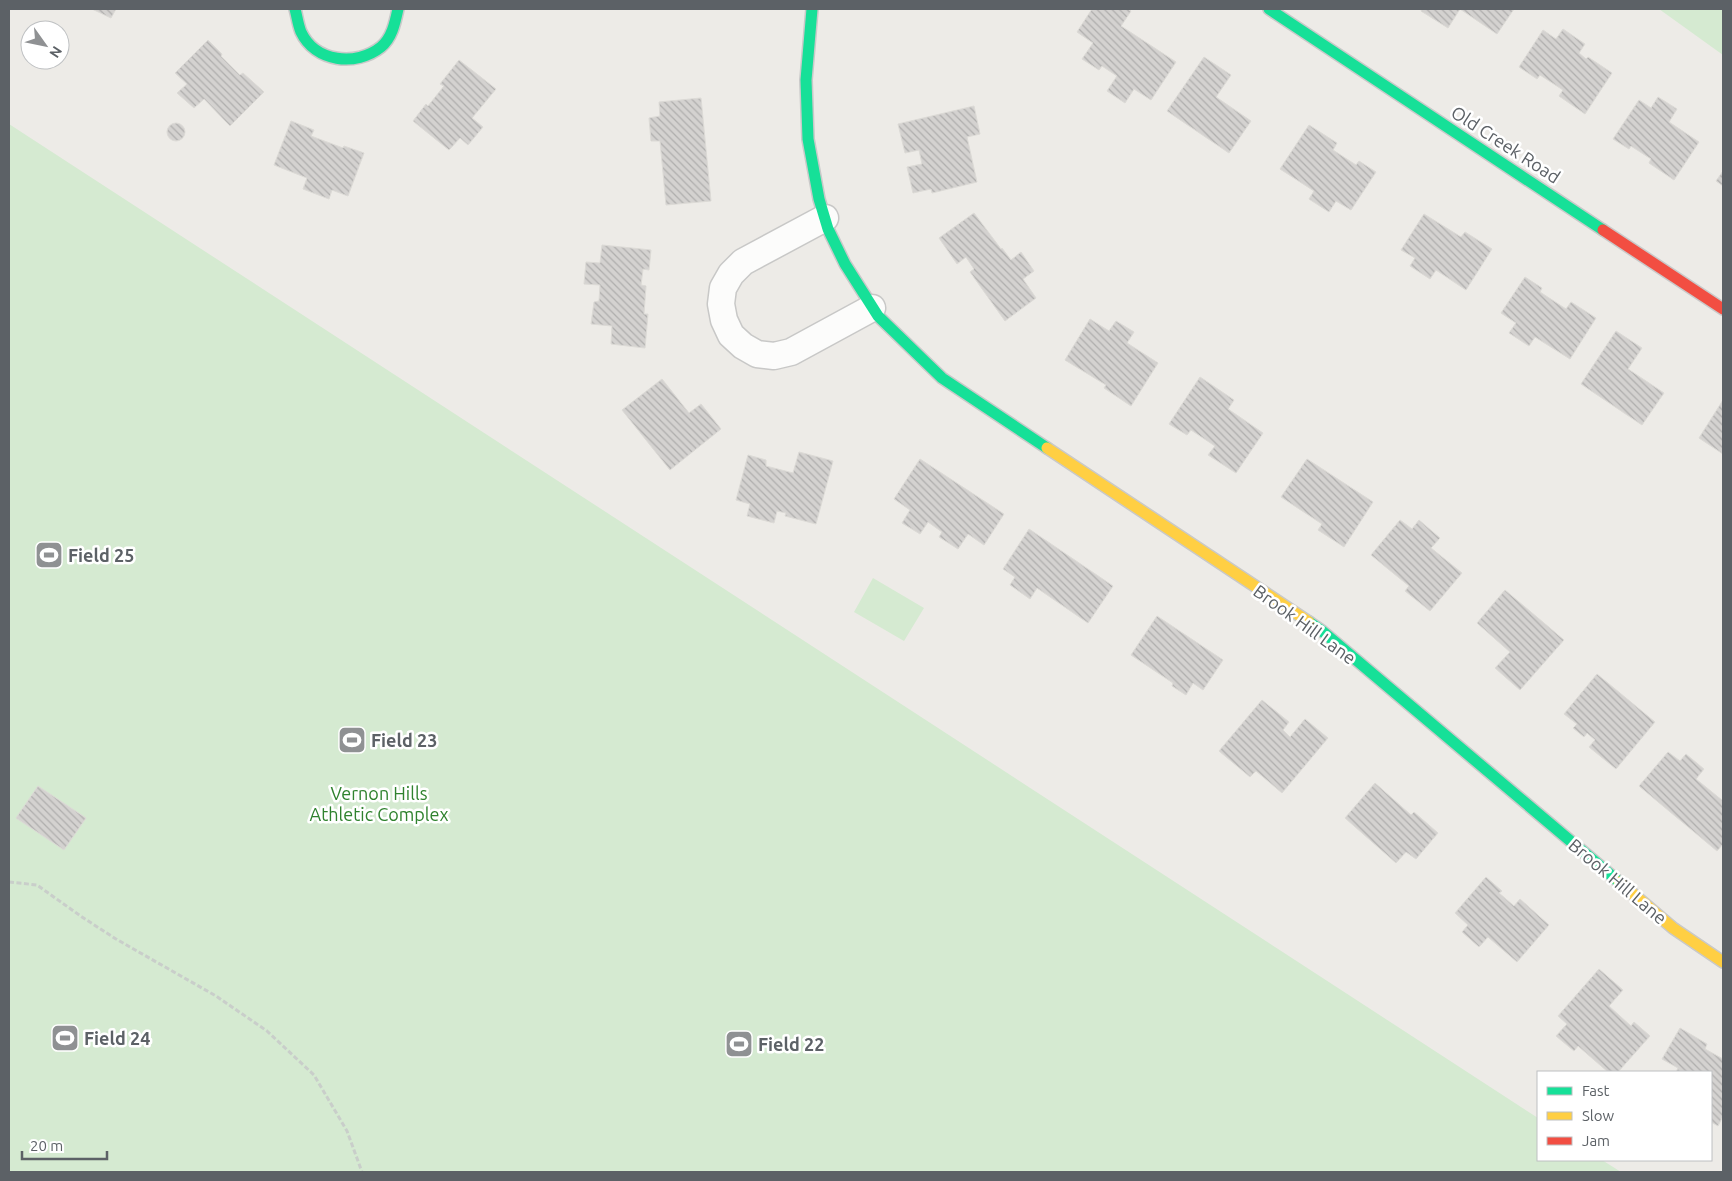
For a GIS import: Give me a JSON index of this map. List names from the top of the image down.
{
  "streets": {
    "street": ["Old Creek Road", "Brook Hill Lane"]
  },
  "parks": ["Vernon Hills Athletic Complex"],
  "places": {
    "sports": [
      "Field 25",
      "Field 23",
      "Field 24",
      "Field 22"
    ]
  },
  "legend": ["Fast", "Slow", "Jam"],
  "scale_bar": "20 m",
  "north": "bottom right"
}
